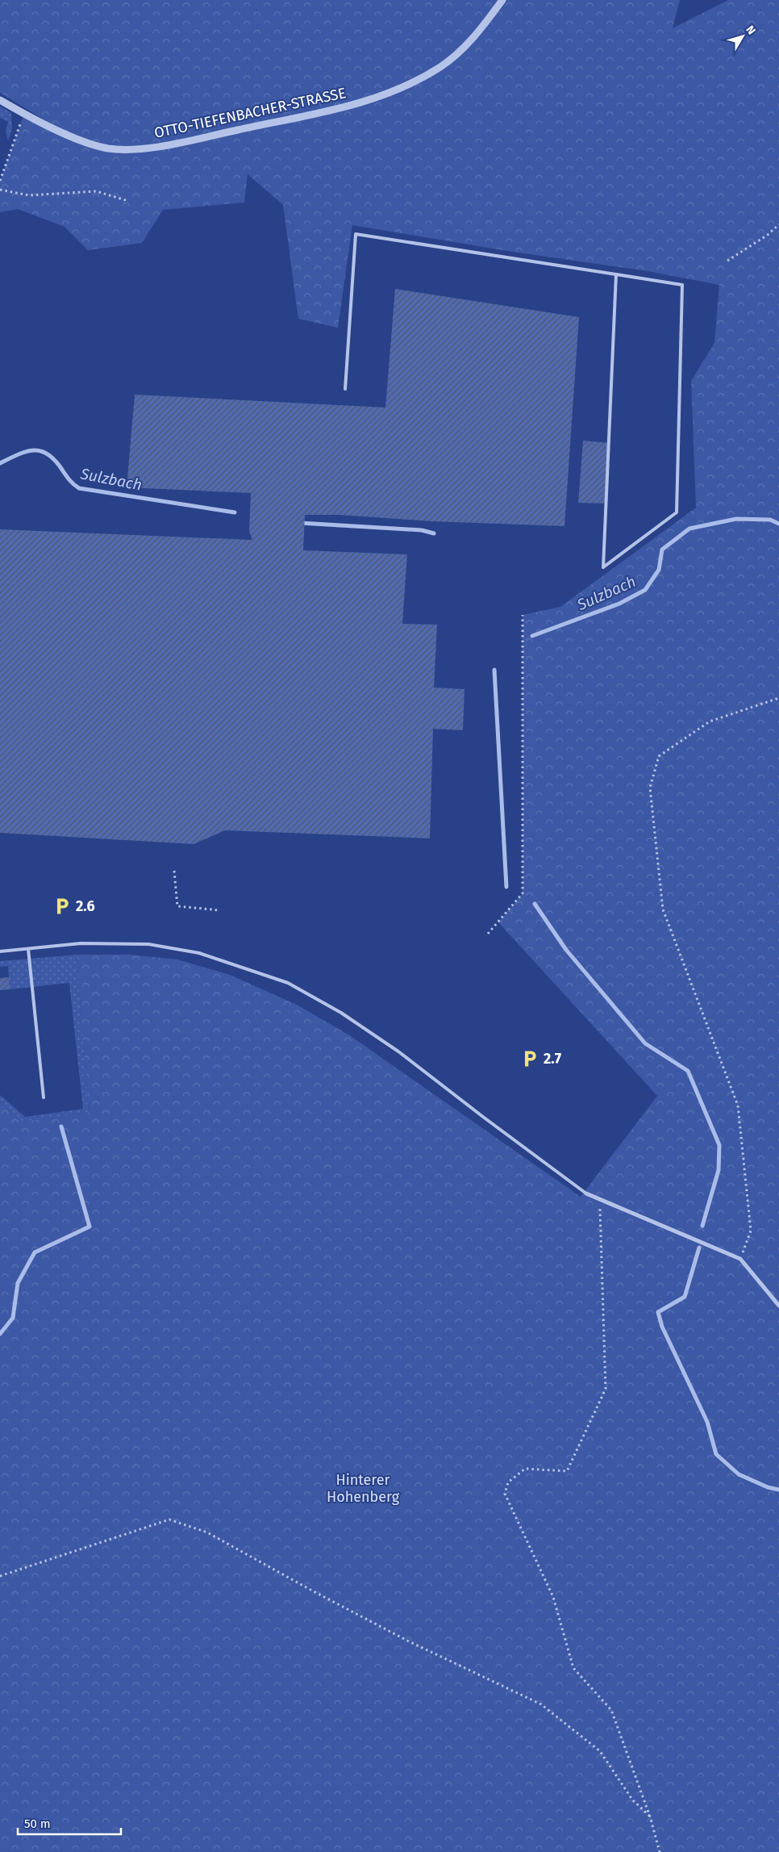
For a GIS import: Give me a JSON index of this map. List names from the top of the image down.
{
  "streets": {
    "street": ["OTTO-TIEFENBACHER-STRASSE"]
  },
  "water": ["Sulzbach"],
  "parks": ["Hinterer Hohenberg"],
  "places": {
    "parking": ["2.6", "2.7"]
  },
  "scale_bar": "50 m",
  "north": "top right"
}
